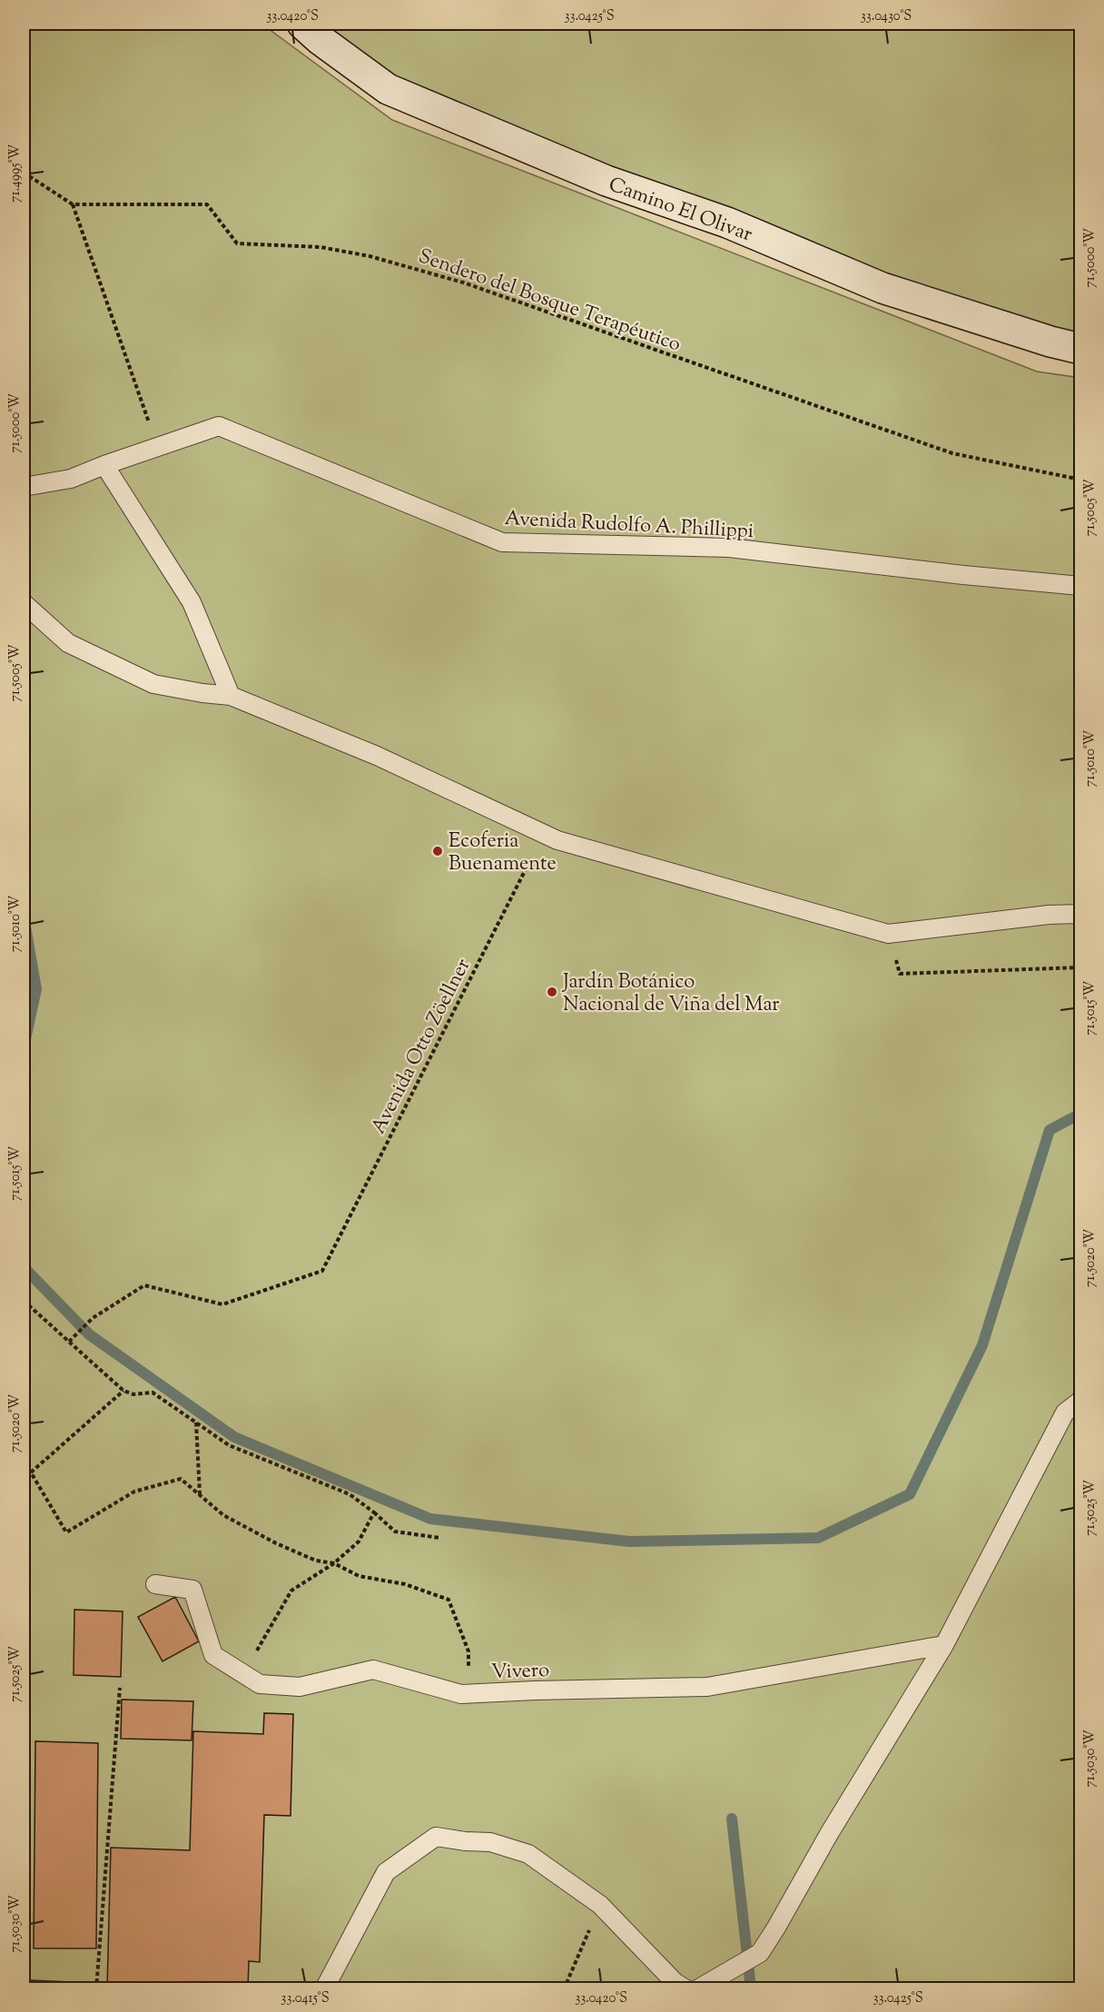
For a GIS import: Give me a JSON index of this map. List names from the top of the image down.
{
  "streets": {
    "main road": ["Camino El Olivar"],
    "lane": ["Avenida Rudolfo A. Phillippi", "Vivero"],
    "path": ["Sendero del Bosque Terapéutico", "Avenida Otto Zöellner"]
  },
  "places": ["Ecoferia Buenamente", "Jardín Botánico Nacional de Viña del Mar"],
  "coordinates": [
    "33.0420°S",
    "33.0425°S",
    "33.0430°S",
    "71.4995°W",
    "71.5000°W",
    "71.5005°W",
    "71.5010°W",
    "71.5015°W",
    "71.5020°W",
    "71.5025°W",
    "71.5030°W",
    "33.0415°S"
  ]
}
